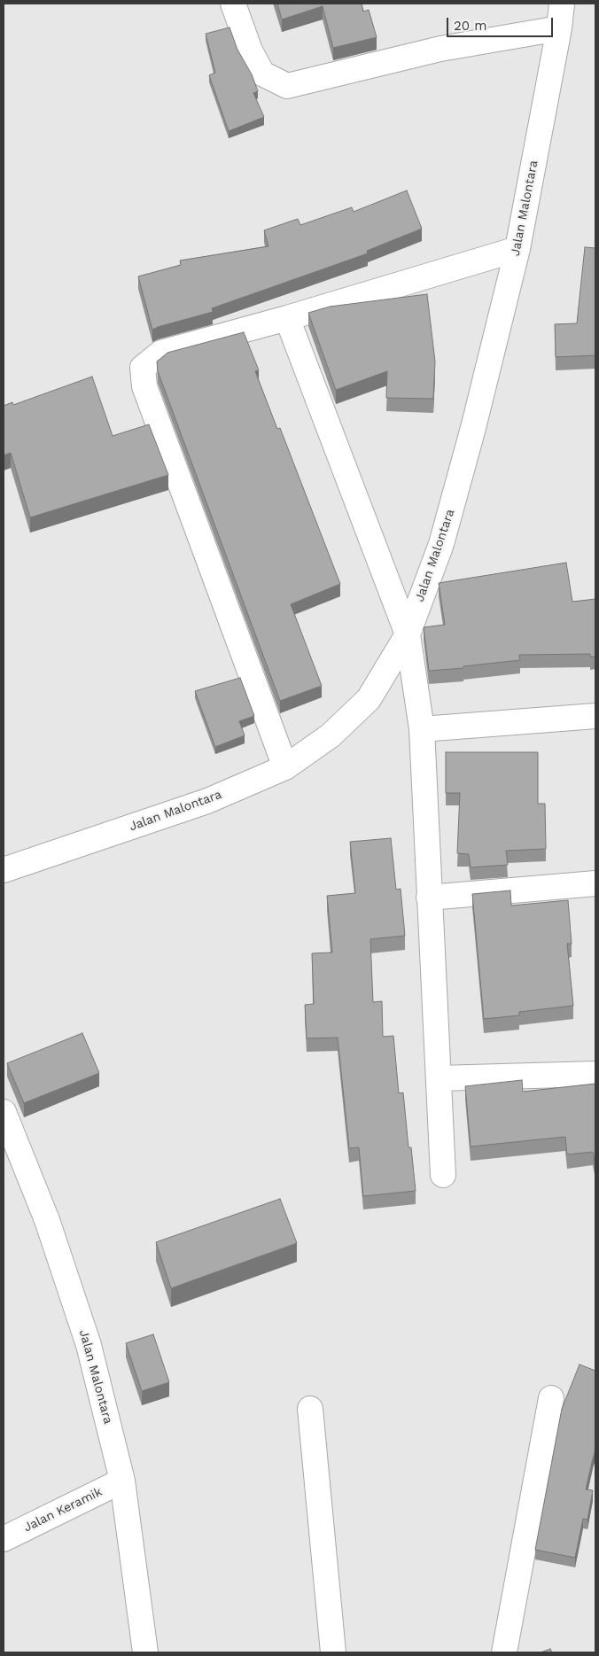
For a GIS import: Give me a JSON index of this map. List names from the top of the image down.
{
  "streets": {
    "street": ["Jalan Malontara", "Jalan Keramik"]
  },
  "crossings": [
    ["Jalan Malontara", "Jalan Keramik"]
  ],
  "scale_bar": "20 m"
}
